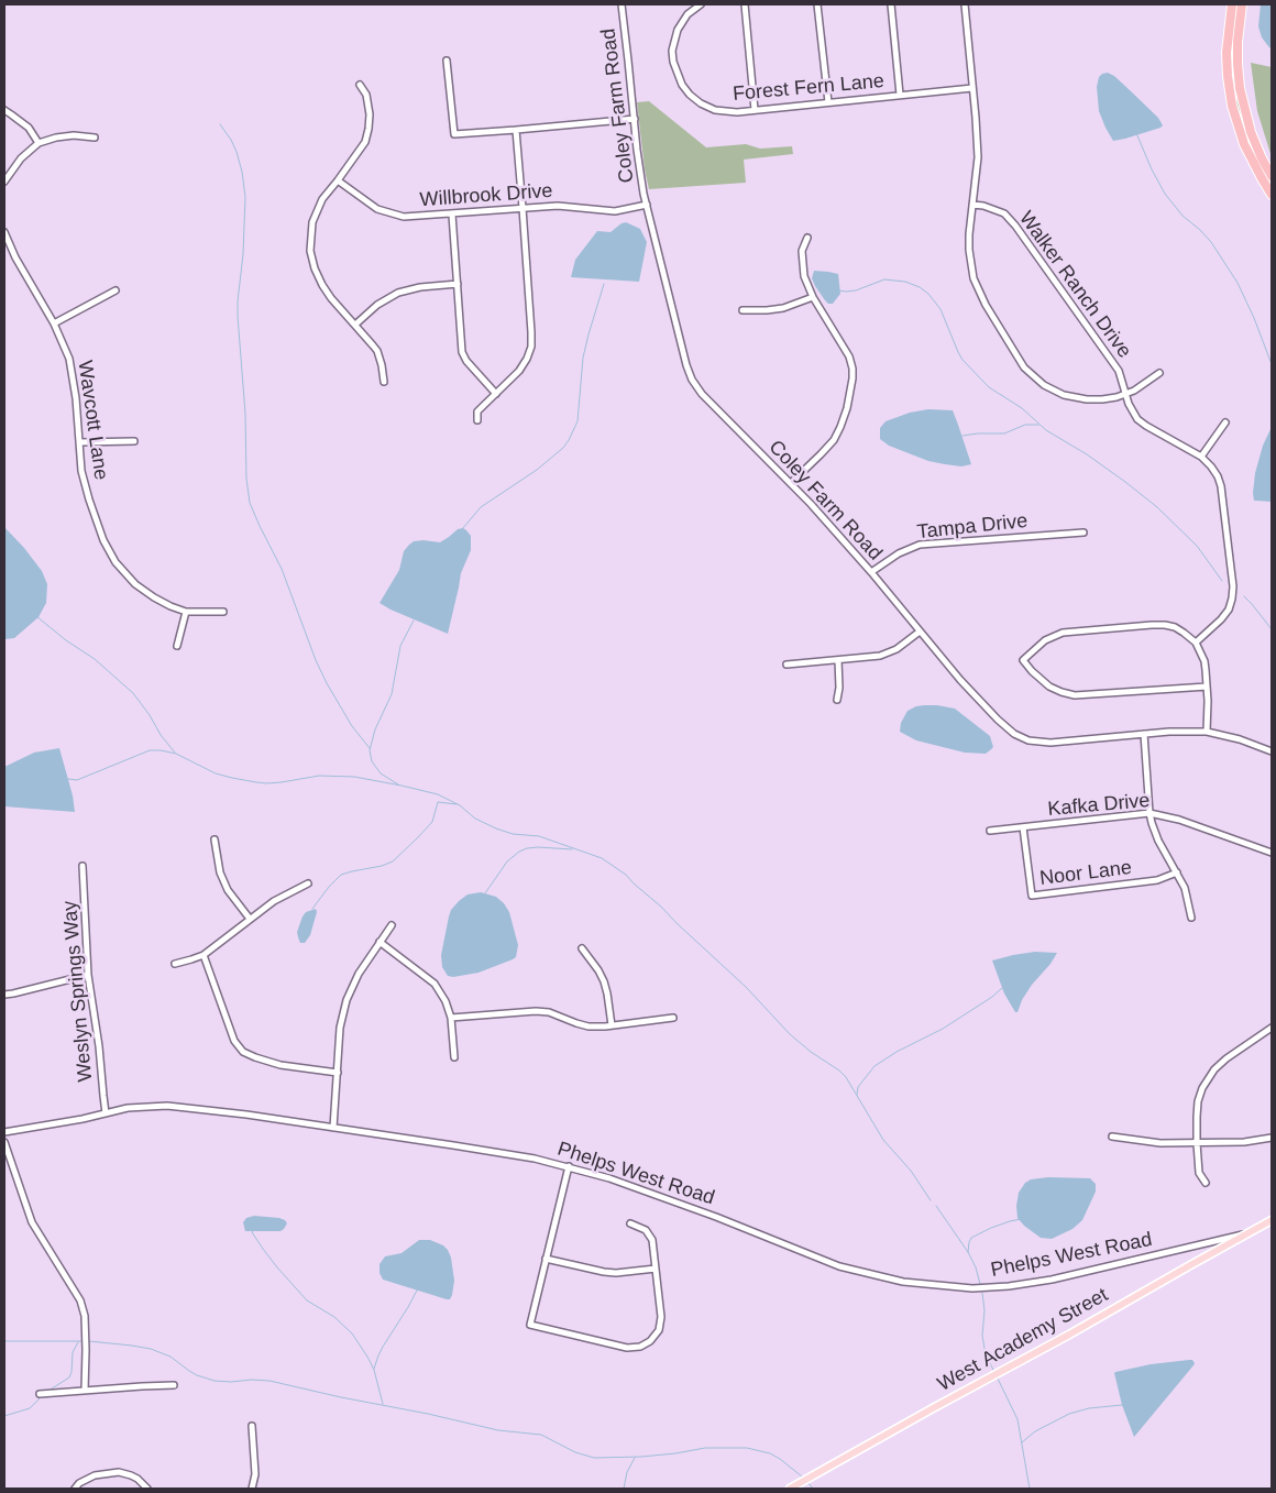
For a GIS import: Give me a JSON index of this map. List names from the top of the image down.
{
  "streets": {
    "main road": ["West Academy Street"],
    "street": [
      "Forest Fern Lane",
      "Coley Farm Road",
      "Willbrook Drive",
      "Walker Ranch Drive",
      "Wavcott Lane",
      "Tampa Drive",
      "Kafka Drive",
      "Noor Lane",
      "Weslyn Springs Way",
      "Phelps West Road"
    ]
  },
  "crossings": [
    ["Coley Farm Road", "Willbrook Drive"],
    ["Coley Farm Road", "Tampa Drive"],
    ["Kafka Drive", "Noor Lane"],
    ["Weslyn Springs Way", "Phelps West Road"],
    ["Phelps West Road", "West Academy Street"]
  ]
}
